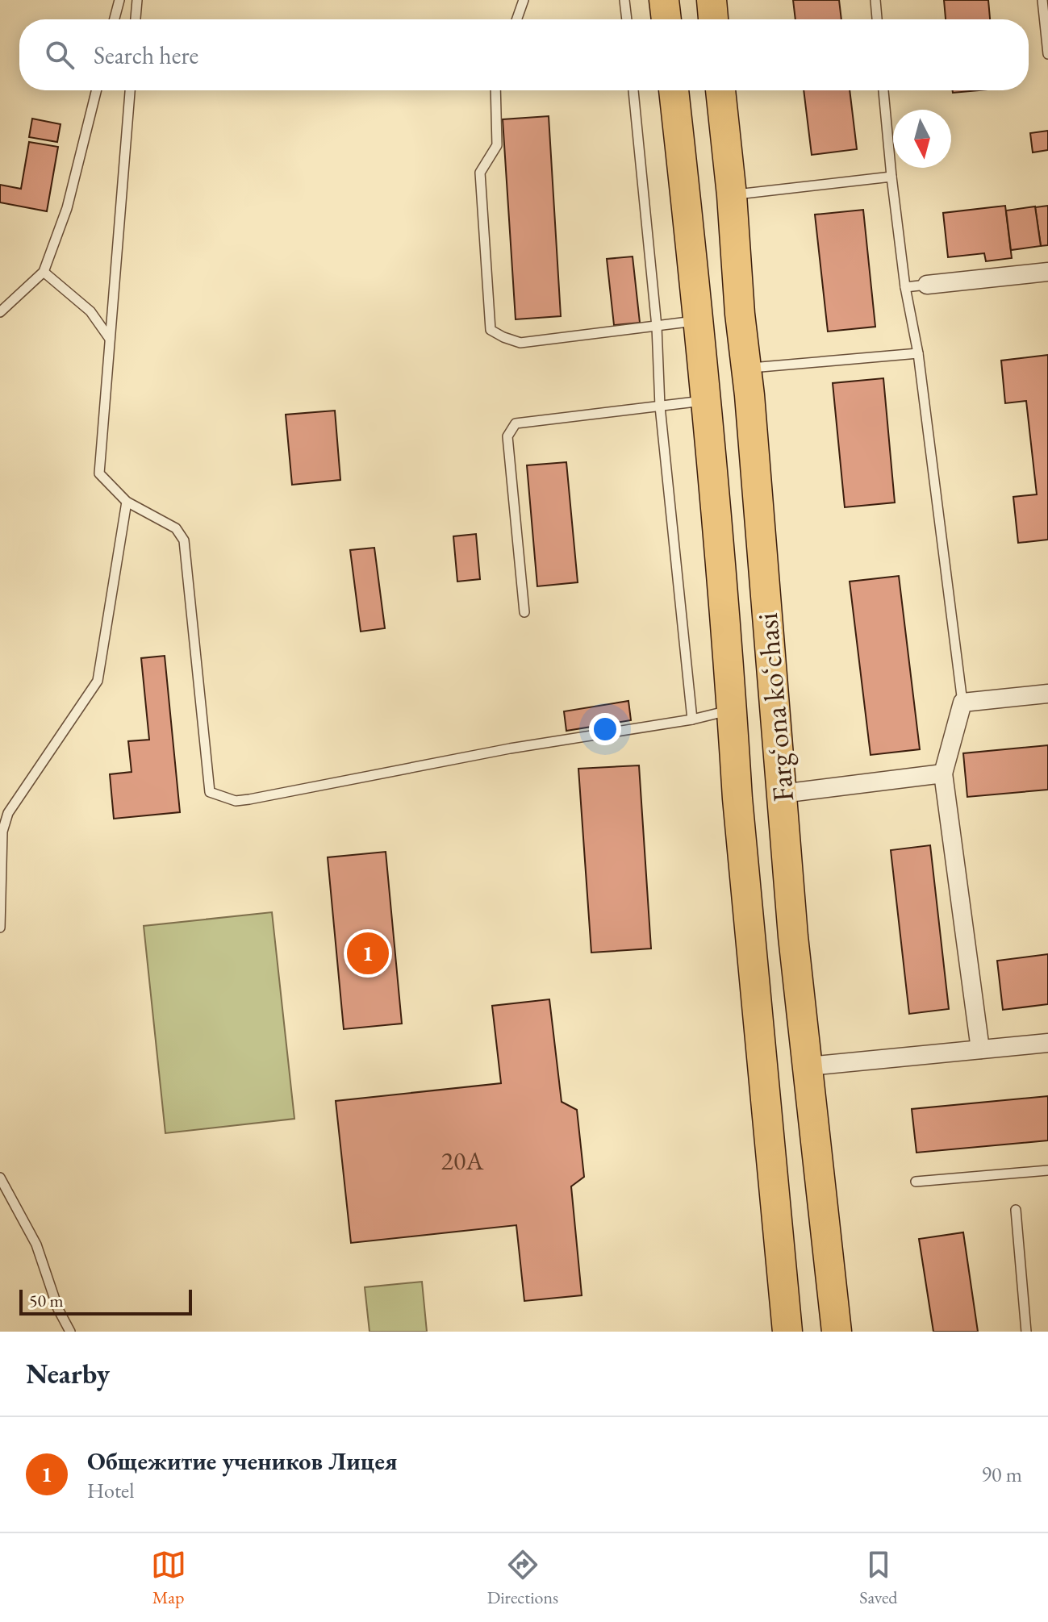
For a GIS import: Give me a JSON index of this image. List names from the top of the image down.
{
  "streets": {
    "main road": ["Fargʻona koʻchasi"]
  },
  "house_numbers": ["20А"],
  "scale_bar": "50 m",
  "north": "bottom",
  "page": {
    "search": "Search here",
    "pins": "1",
    "scale": "50 m",
    "heading": "Nearby",
    "list": [
      {
        "mark": "1",
        "name": "Общежитие учеников Лицея",
        "note": "Hotel",
        "value": "90 m"
      }
    ],
    "nav": ["Map", "Directions", "Saved"]
  }
}
